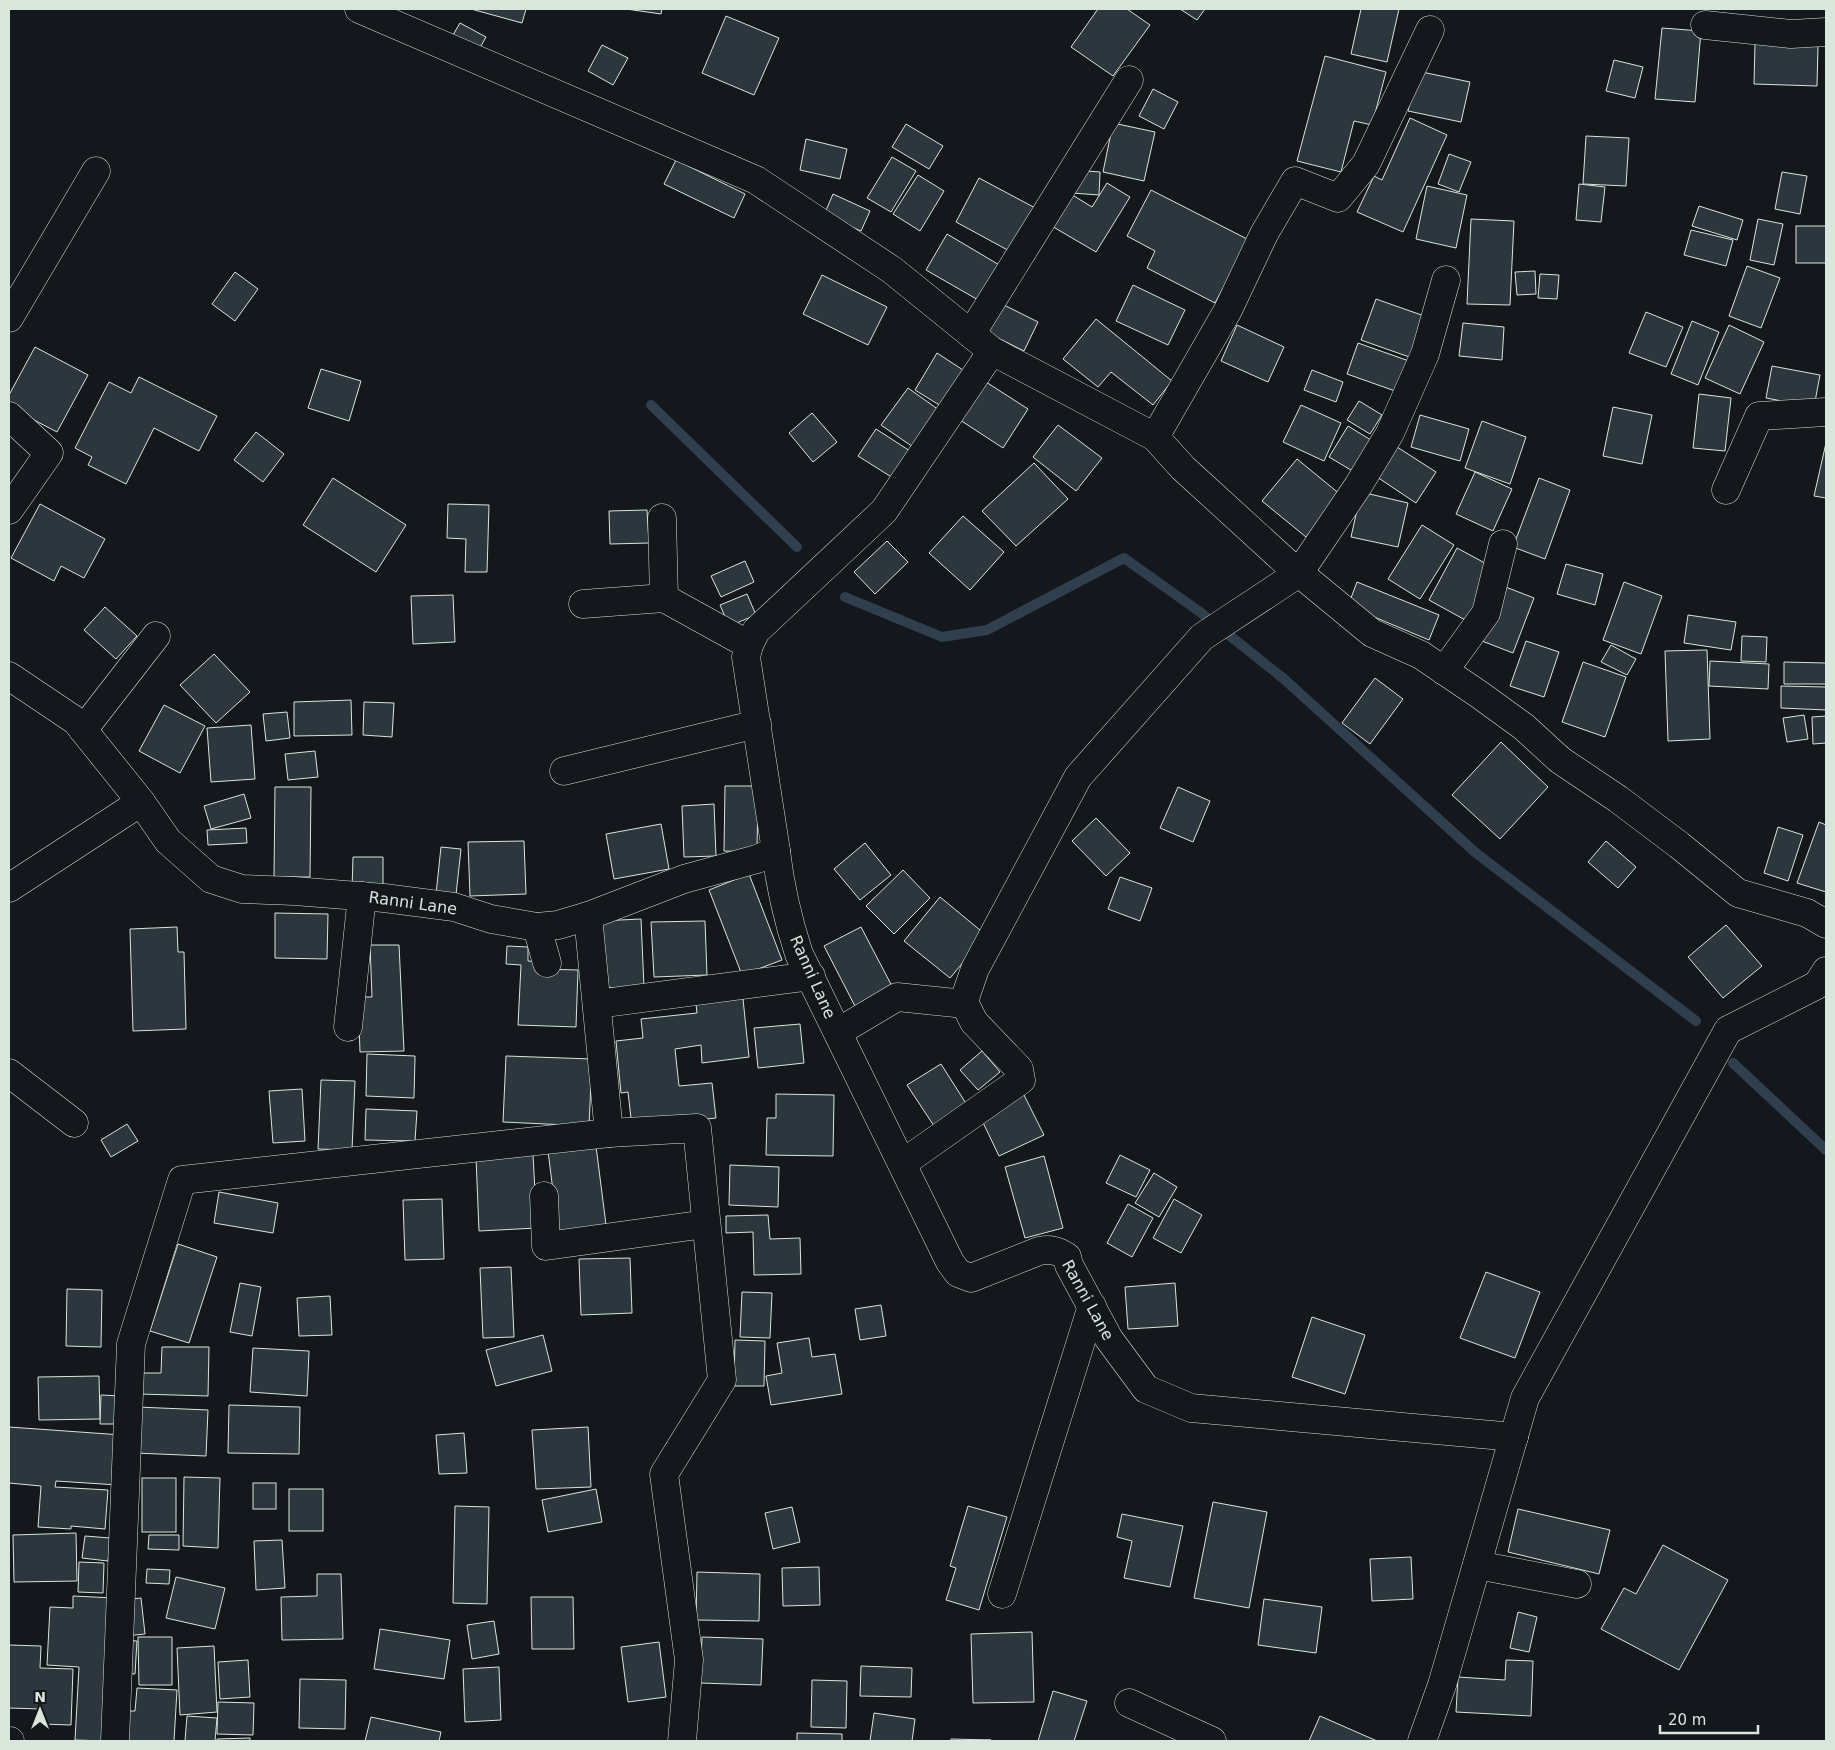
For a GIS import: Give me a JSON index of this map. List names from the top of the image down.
{
  "streets": {
    "street": ["Ranni Lane"]
  },
  "scale_bar": "20 m",
  "north": "top"
}
